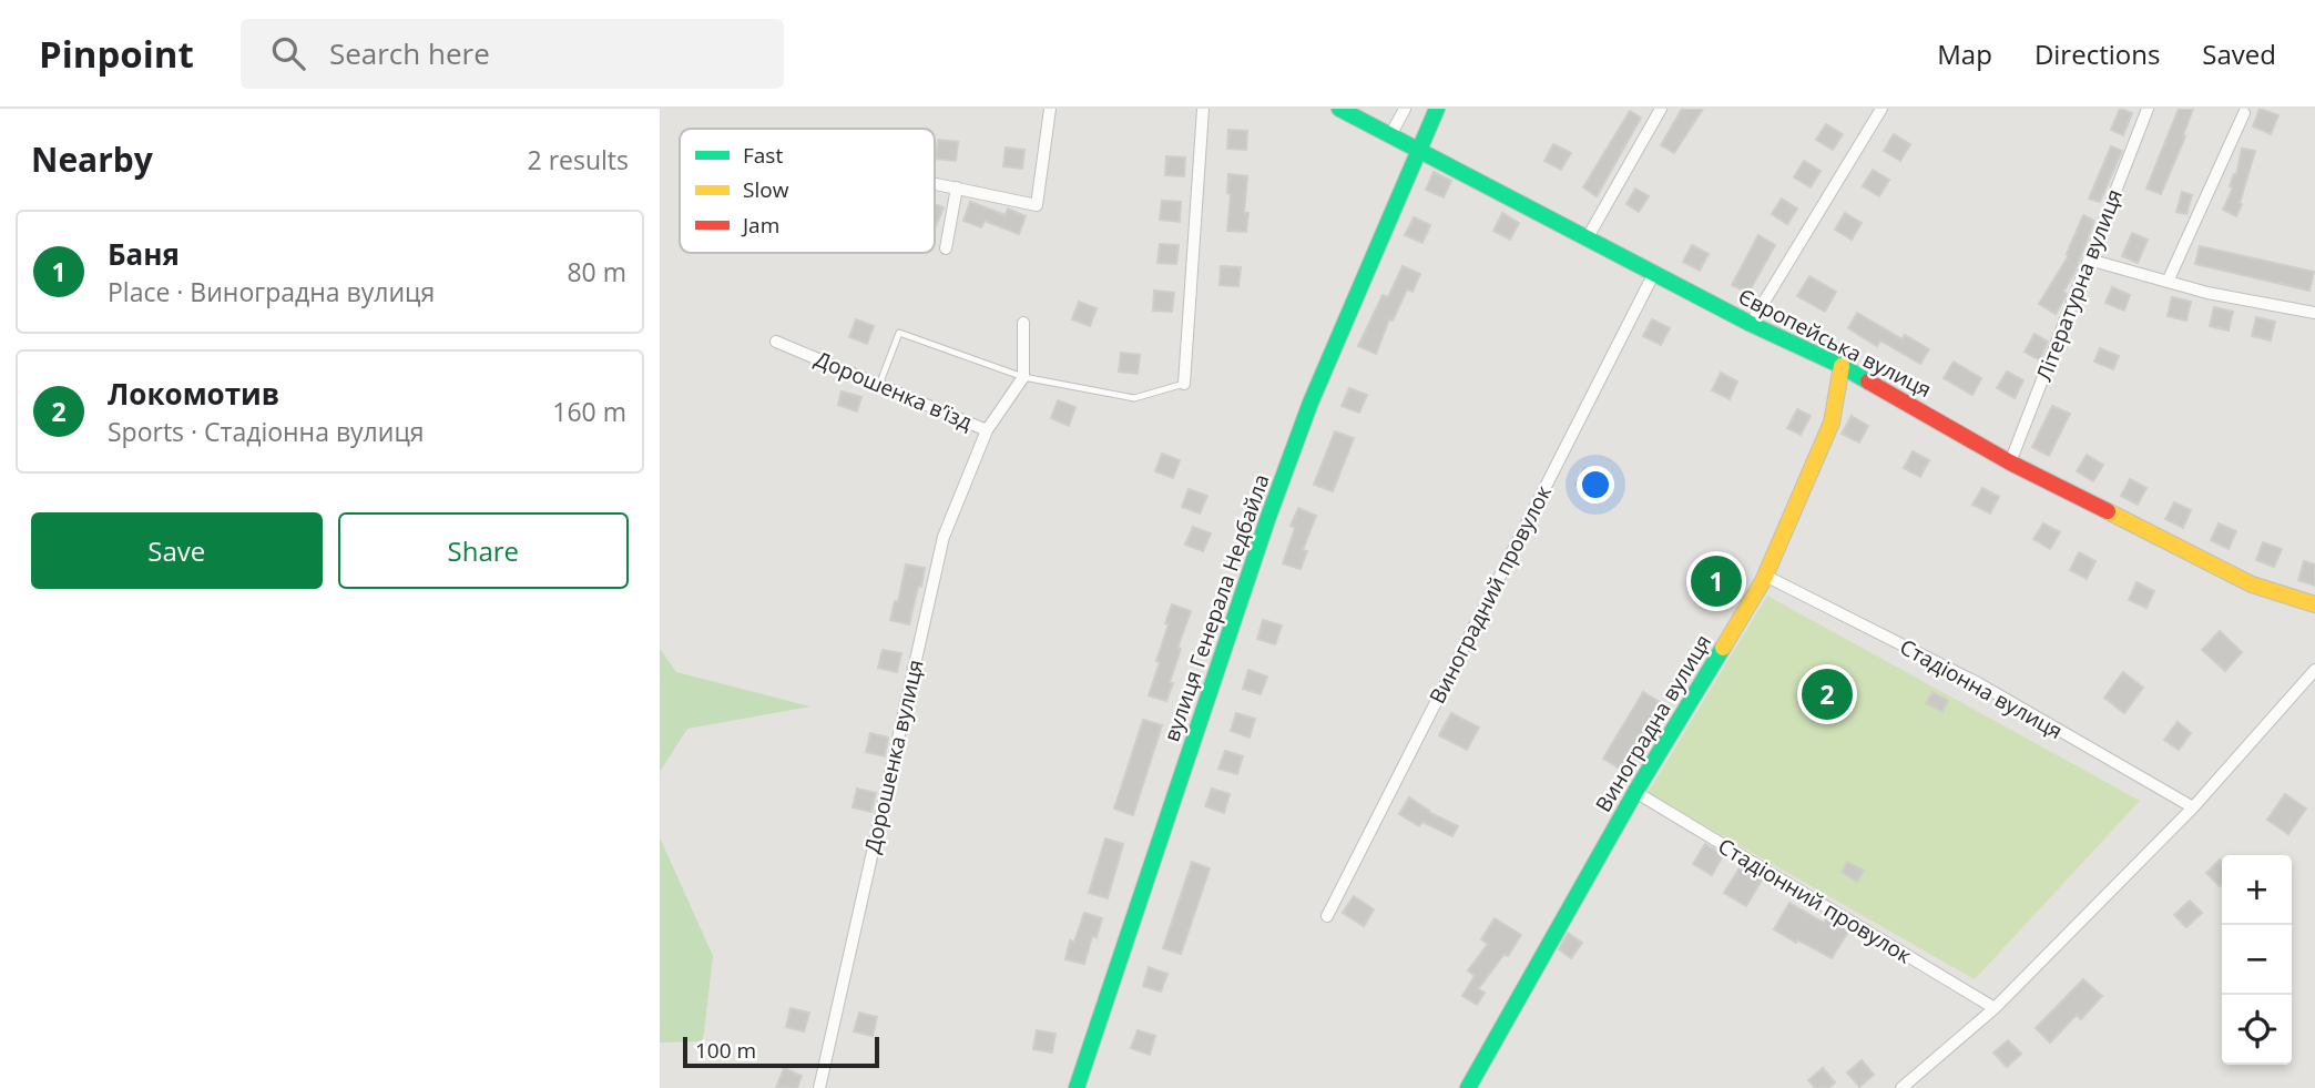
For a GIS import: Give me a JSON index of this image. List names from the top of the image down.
{
  "streets": {
    "street": [
      "Літературна вулиця",
      "Європейська вулиця",
      "Дорошенка в’їзд",
      "Виноградний провулок",
      "вулиця Генерала Недбайла",
      "Стадіонна вулиця",
      "Виноградна вулиця",
      "Дорошенка вулиця",
      "Стадіонний провулок"
    ]
  },
  "crossings": [
    ["Літературна вулиця", "Європейська вулиця"],
    ["Європейська вулиця", "Виноградний провулок"],
    ["Європейська вулиця", "вулиця Генерала Недбайла"],
    ["Європейська вулиця", "Виноградна вулиця"],
    ["Дорошенка в’їзд", "Дорошенка вулиця"],
    ["Стадіонна вулиця", "Виноградна вулиця"],
    ["Виноградна вулиця", "Стадіонний провулок"]
  ],
  "legend": ["Fast", "Slow", "Jam"],
  "scale_bar": "100 m",
  "page": {
    "header": "Pinpoint",
    "search": "Search here",
    "nav": ["Map", "Directions", "Saved"],
    "heading": ["Nearby", "2 results"],
    "list": [
      {
        "mark": "1",
        "name": "Баня",
        "note": "Place · Виноградна вулиця",
        "value": "80 m"
      },
      {
        "mark": "2",
        "name": "Локомотив",
        "note": "Sports · Стадіонна вулиця",
        "value": "160 m"
      }
    ],
    "buttons": ["Save", "Share"],
    "pins": ["1", "2"],
    "map_buttons": ["+", "−"],
    "scale": "100 m"
  }
}
